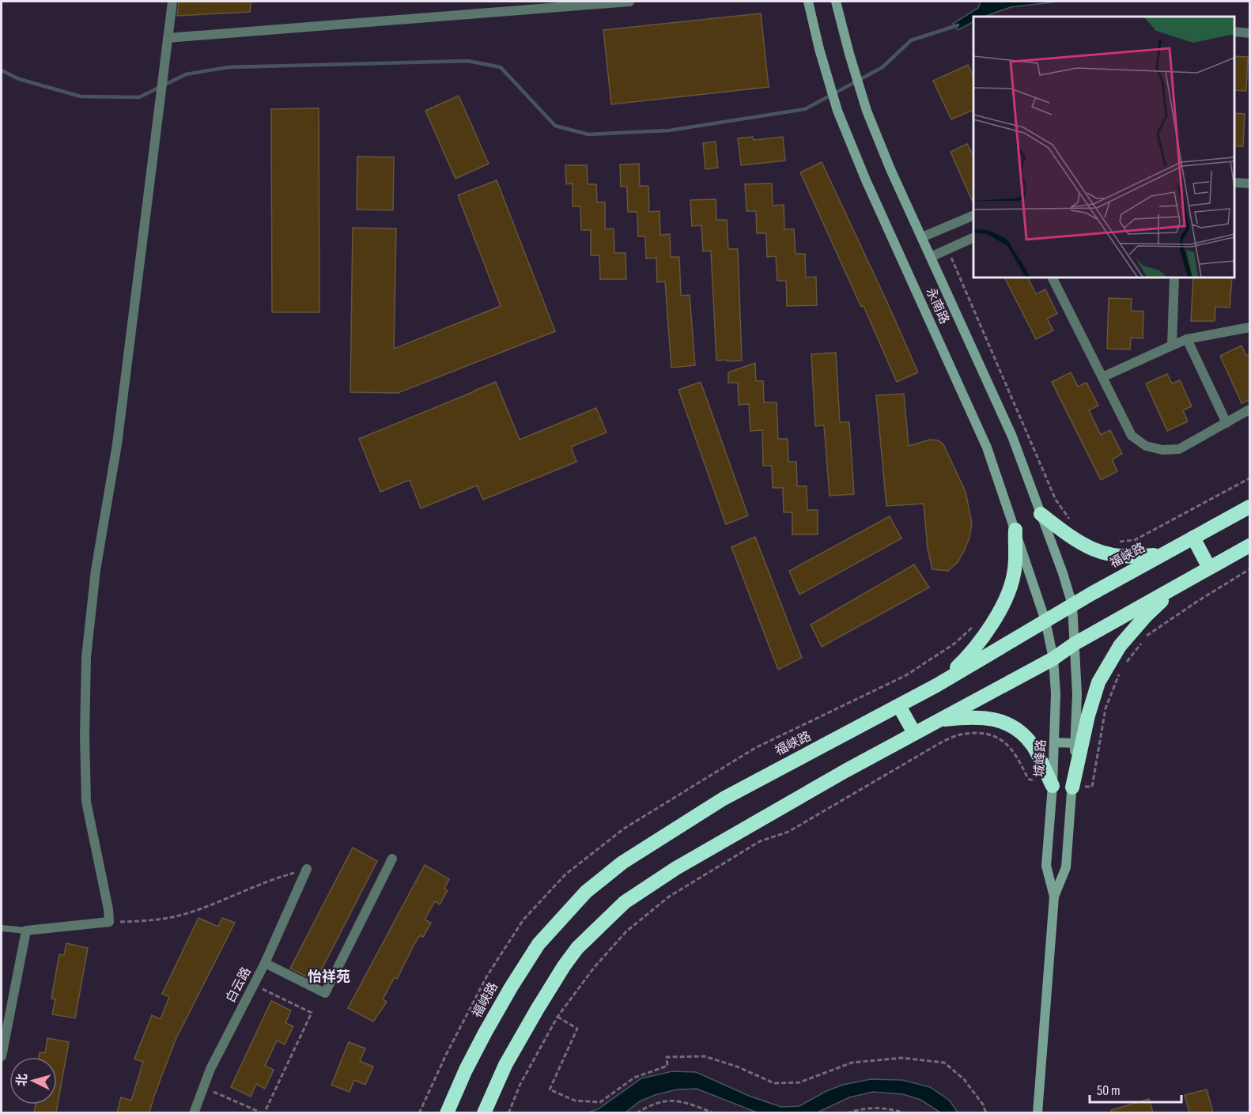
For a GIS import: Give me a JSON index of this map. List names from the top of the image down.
{
  "streets": {
    "highway": ["福峡路"],
    "main road": ["永南路", "城峰路"],
    "street": ["白云路"]
  },
  "crossings": [
    ["永南路", "福峡路"],
    ["永南路", "城峰路"],
    ["福峡路", "城峰路"]
  ],
  "districts": ["怡祥苑"],
  "scale_bar": "50 m",
  "north": "left"
}
